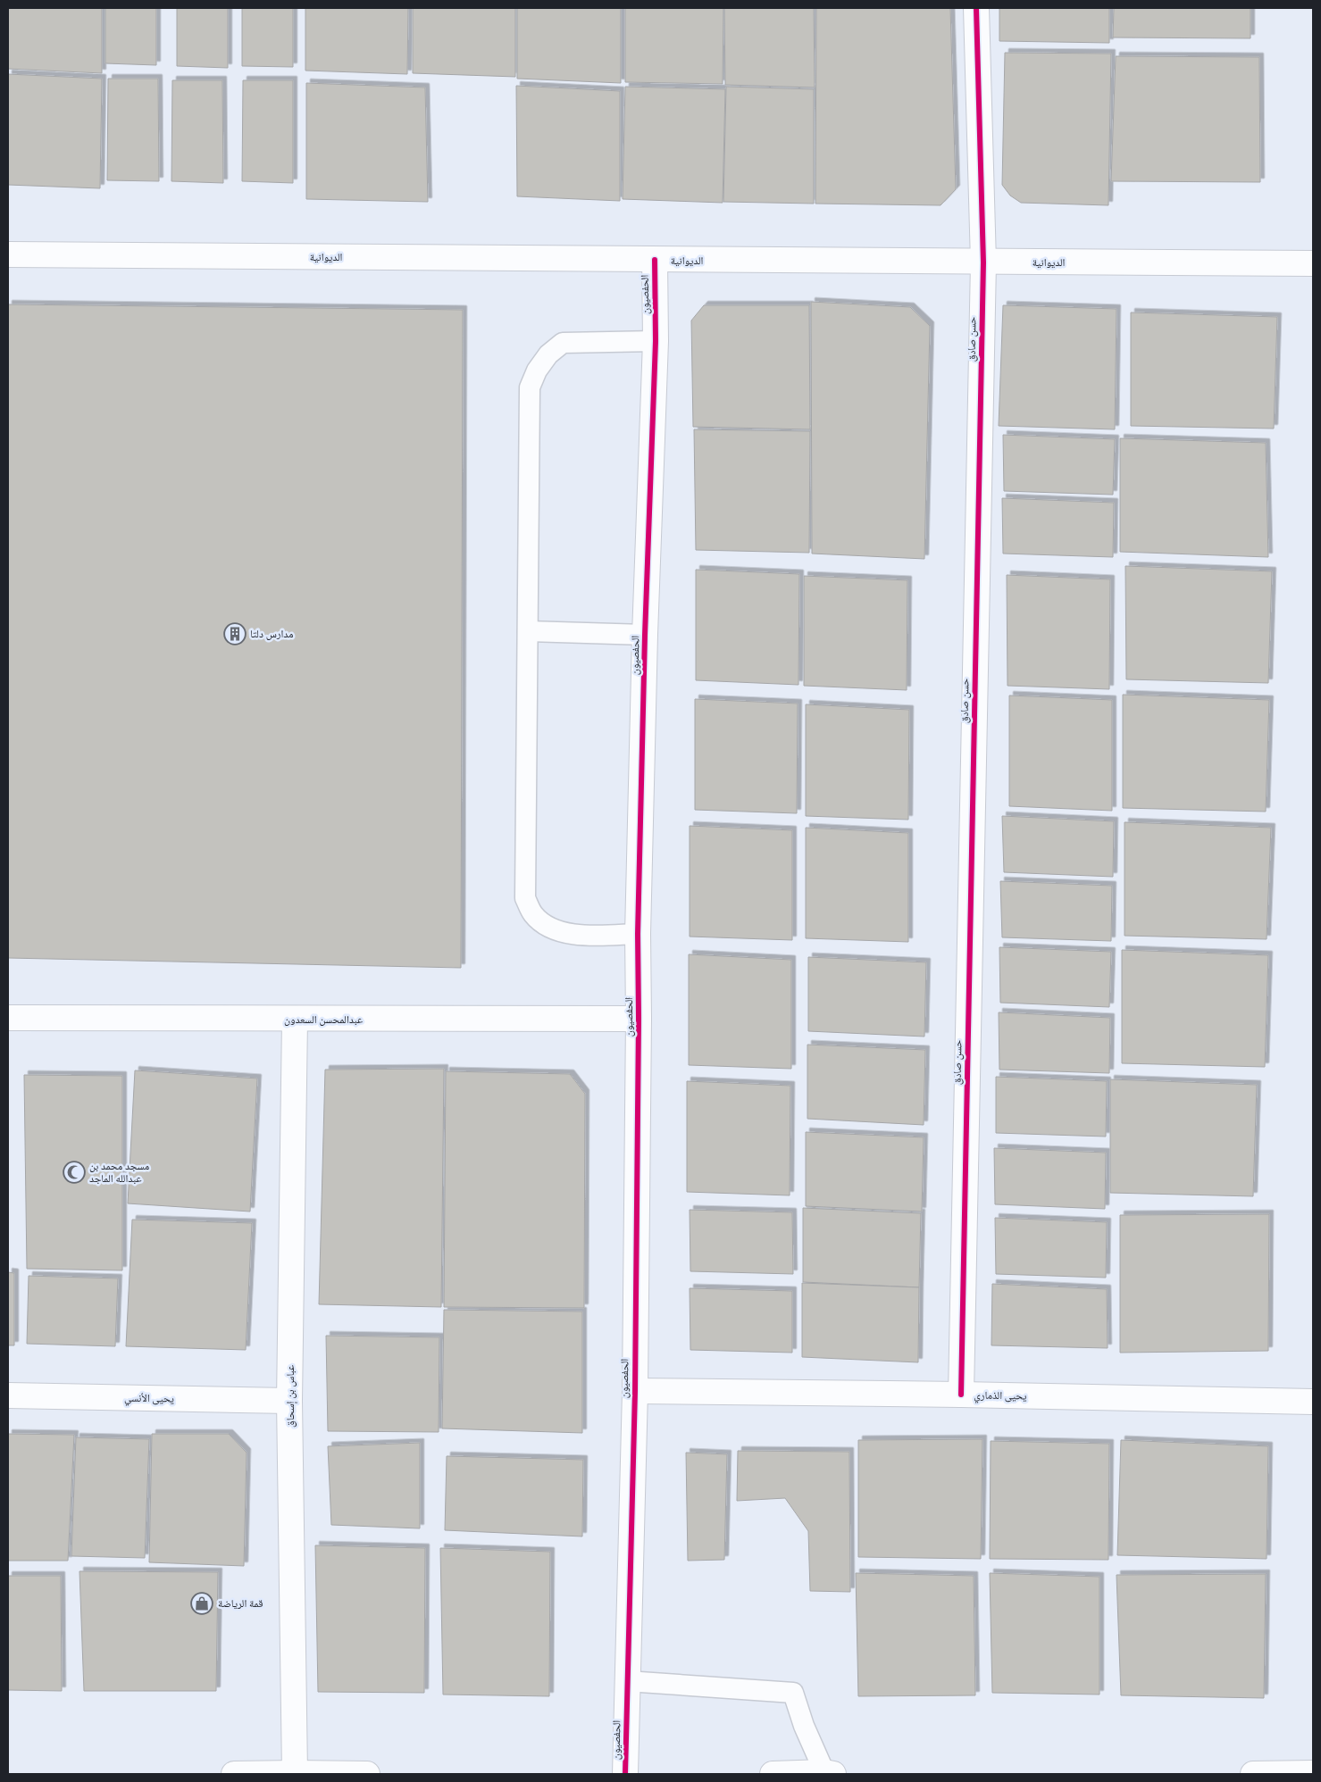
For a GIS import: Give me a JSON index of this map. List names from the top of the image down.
{
  "streets": {
    "street": [
      "الديوانية",
      "الحفصيون",
      "حسن صادق",
      "عبدالمحسن السعدون",
      "يحيى الذماري",
      "عباس بن إسحاق",
      "يحيى الأنسي"
    ]
  },
  "crossings": [
    ["الديوانية", "الحفصيون"],
    ["الديوانية", "حسن صادق"],
    ["الحفصيون", "عبدالمحسن السعدون"],
    ["الحفصيون", "يحيى الذماري"],
    ["حسن صادق", "يحيى الذماري"],
    ["عبدالمحسن السعدون", "عباس بن إسحاق"],
    ["عباس بن إسحاق", "يحيى الأنسي"]
  ],
  "places": {
    "building": ["مدارس دلتا"],
    "mosque": ["مسجد محمد بن عبدالله الماجد"],
    "shop": ["قمة الرياضة"]
  }
}
